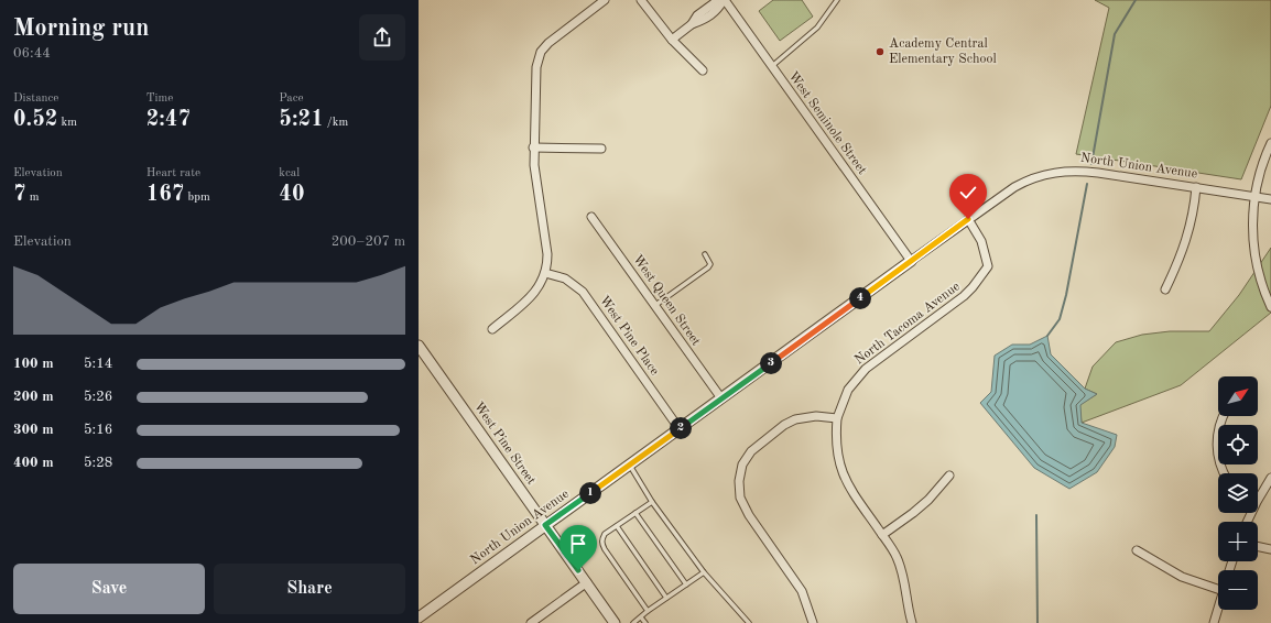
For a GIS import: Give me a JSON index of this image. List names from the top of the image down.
{
  "streets": {
    "street": [
      "West Seminole Street",
      "North Union Avenue",
      "West Queen Street",
      "North Tacoma Avenue",
      "West Pine Place",
      "West Pine Street"
    ]
  },
  "crossings": [
    ["West Seminole Street", "North Union Avenue"],
    ["North Union Avenue", "West Queen Street"],
    ["North Union Avenue", "North Tacoma Avenue"],
    ["North Union Avenue", "West Pine Place"],
    ["North Union Avenue", "West Pine Street"]
  ],
  "places": ["Academy Central Elementary School"],
  "north": "top right",
  "page": {
    "heading": ["Morning run", "06:44"],
    "stats": [
      ["Distance", "0.52 km"],
      ["Time", "2:47"],
      ["Pace", "5:21 /km"],
      ["Elevation", "7 m"],
      ["Heart rate", "167 bpm"],
      ["kcal", "40"]
    ],
    "chart": ["Elevation", "200–207 m"],
    "pins": [
      "4",
      "3",
      "2",
      "1"
    ],
    "list": [
      {
        "name": "100 m",
        "note": "5:14"
      },
      {
        "name": "200 m",
        "note": "5:26"
      },
      {
        "name": "300 m",
        "note": "5:16"
      },
      {
        "name": "400 m",
        "note": "5:28"
      }
    ],
    "map_buttons": ["+", "−"],
    "buttons": ["Save", "Share"]
  }
}
